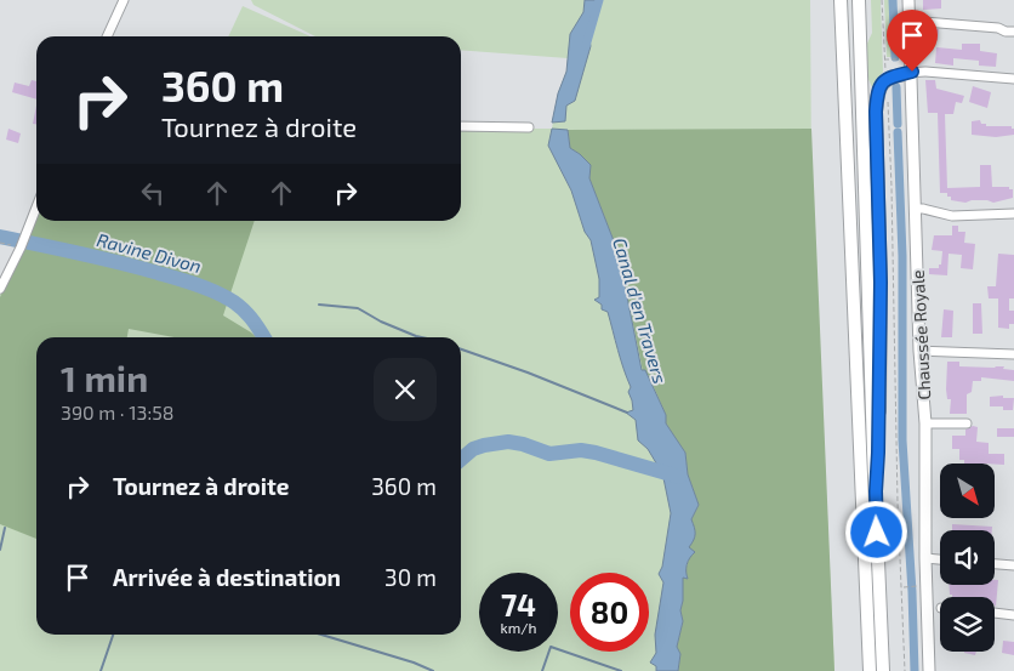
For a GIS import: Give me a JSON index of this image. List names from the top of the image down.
{
  "streets": {
    "main road": ["Chaussée Royale"]
  },
  "water": ["Ravine Divon", "Canal d'en Travers"],
  "north": "bottom right",
  "page": {
    "turn": ["360 m", "Tournez à droite"],
    "heading": ["1 min", "390 m · 13:58"],
    "list": [
      {
        "name": "Tournez à droite",
        "value": "360 m"
      },
      {
        "name": "Arrivée à destination",
        "value": "30 m"
      }
    ],
    "speed": "74 km/h",
    "limit": "80"
  }
}
